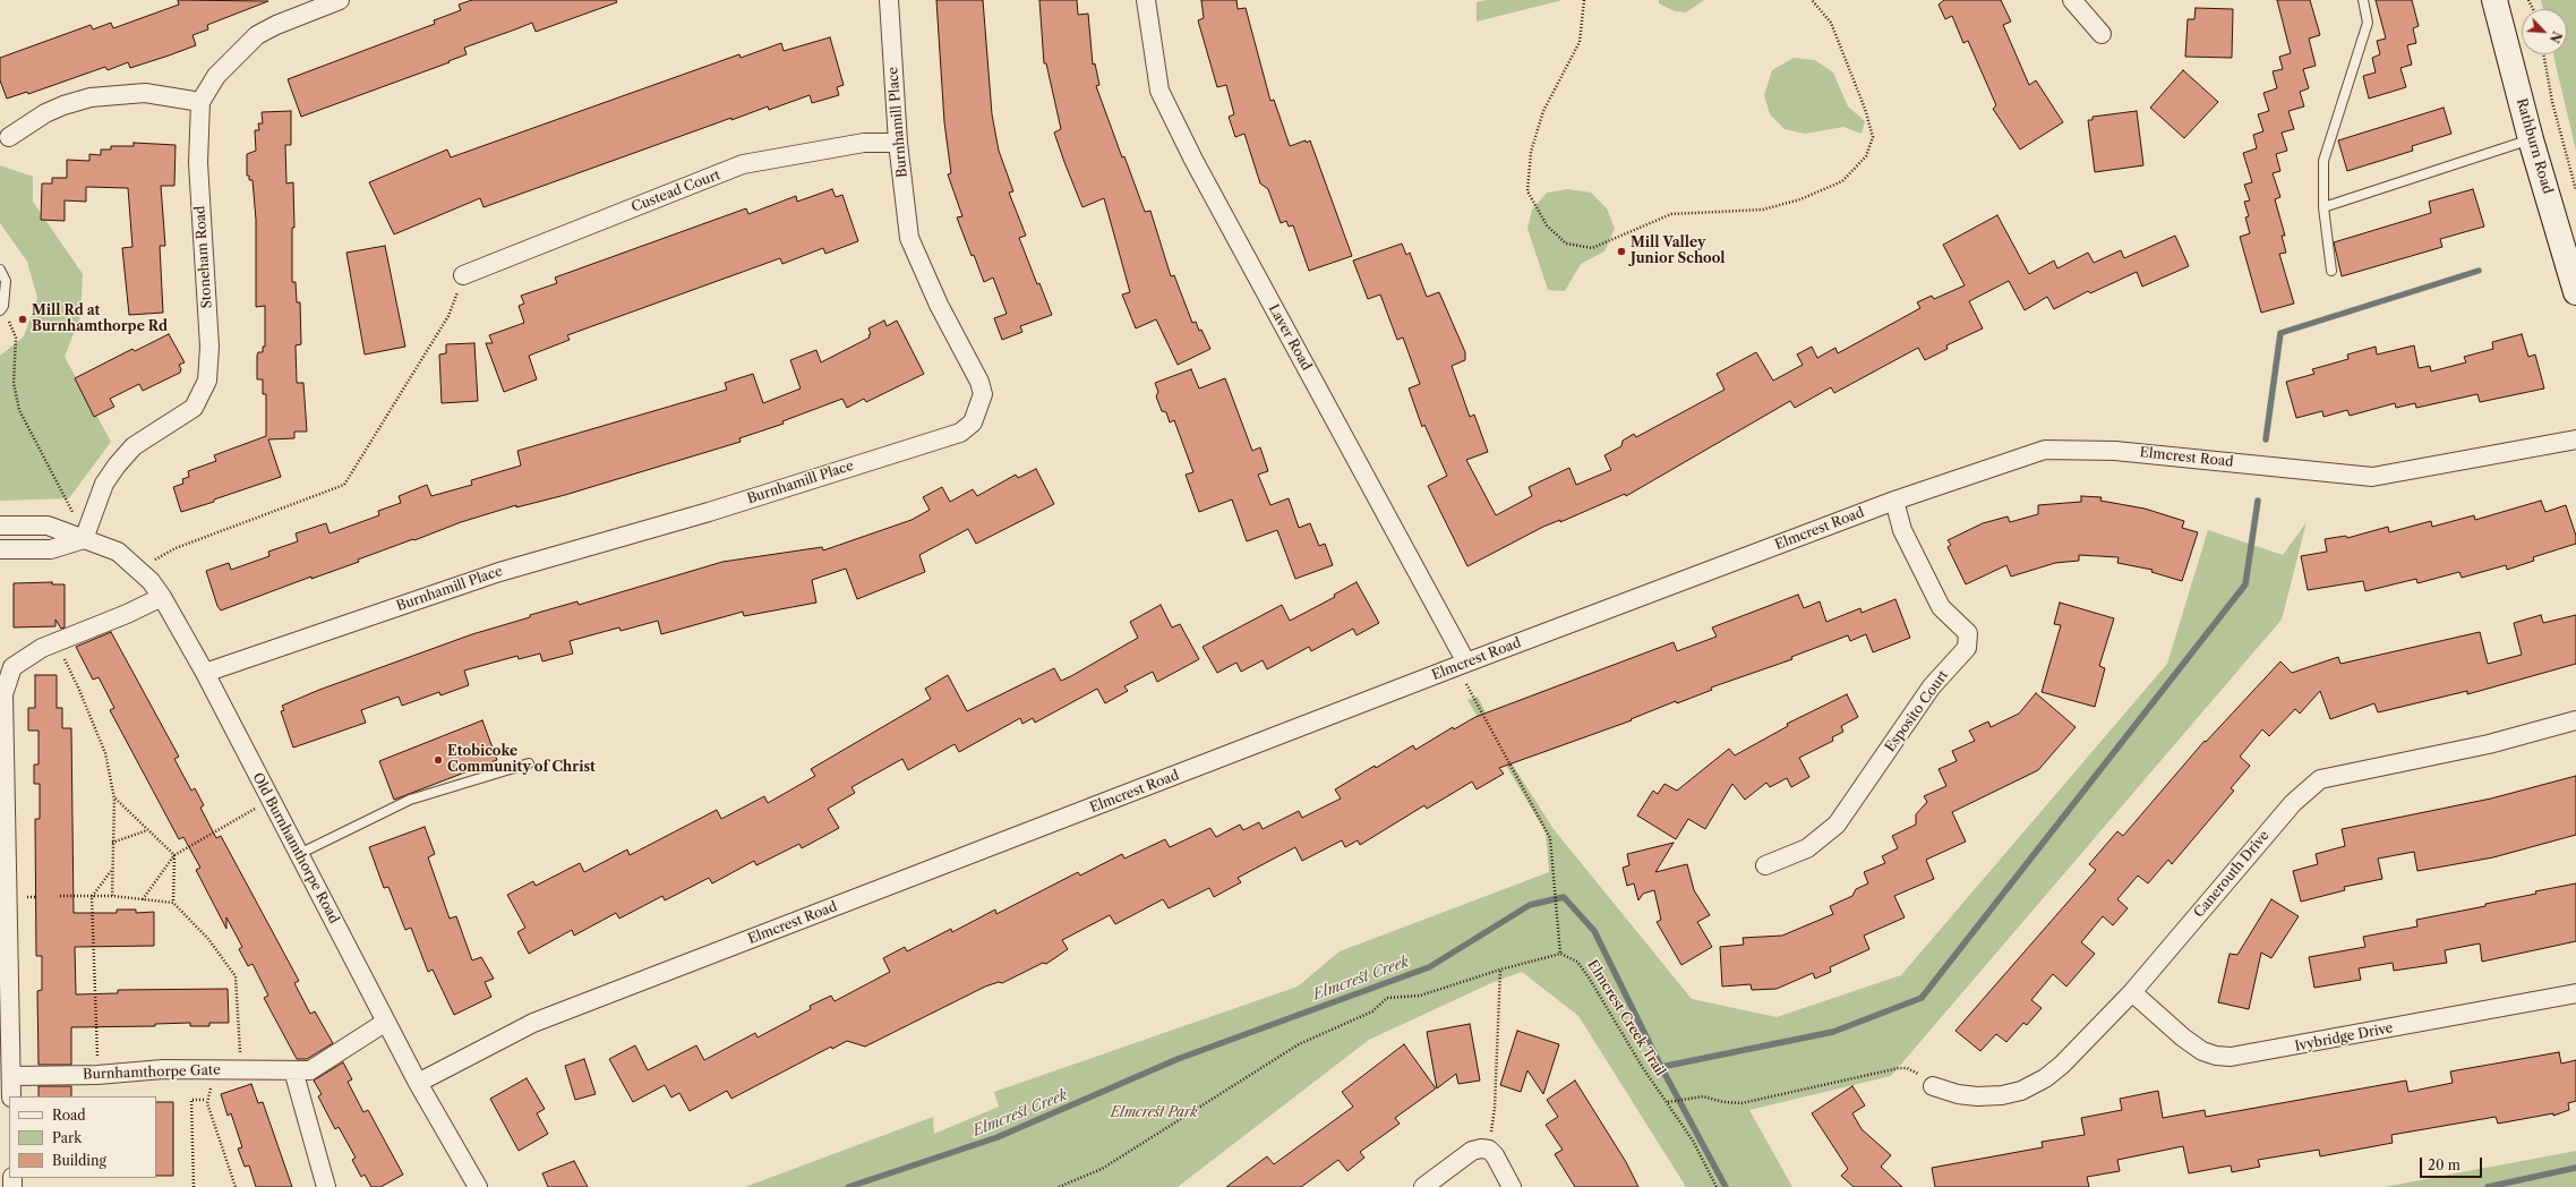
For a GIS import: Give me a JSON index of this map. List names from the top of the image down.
{
  "streets": {
    "street": [
      "Burnhamill Place",
      "Rathburn Road",
      "Custead Court",
      "Stoneham Road",
      "Laver Road",
      "Elmcrest Road",
      "Esposito Court",
      "Old Burnhamthorpe Road",
      "Canerouth Drive",
      "Ivybridge Drive",
      "Burnhamthorpe Gate"
    ],
    "path": ["Elmcrest Creek Trail"]
  },
  "crossings": [
    ["Burnhamill Place", "Custead Court"],
    ["Burnhamill Place", "Old Burnhamthorpe Road"],
    ["Stoneham Road", "Old Burnhamthorpe Road"],
    ["Laver Road", "Elmcrest Road"],
    ["Elmcrest Road", "Esposito Court"],
    ["Elmcrest Road", "Old Burnhamthorpe Road"],
    ["Old Burnhamthorpe Road", "Burnhamthorpe Gate"],
    ["Canerouth Drive", "Ivybridge Drive"]
  ],
  "water": ["Elmcrest Creek"],
  "parks": ["Elmcrest Park"],
  "places": ["Mill Valley Junior School", "Mill Rd at Burnhamthorpe Rd", "Etobicoke Community of Christ"],
  "legend": ["Road", "Park", "Building"],
  "scale_bar": "20 m",
  "north": "bottom right"
}
